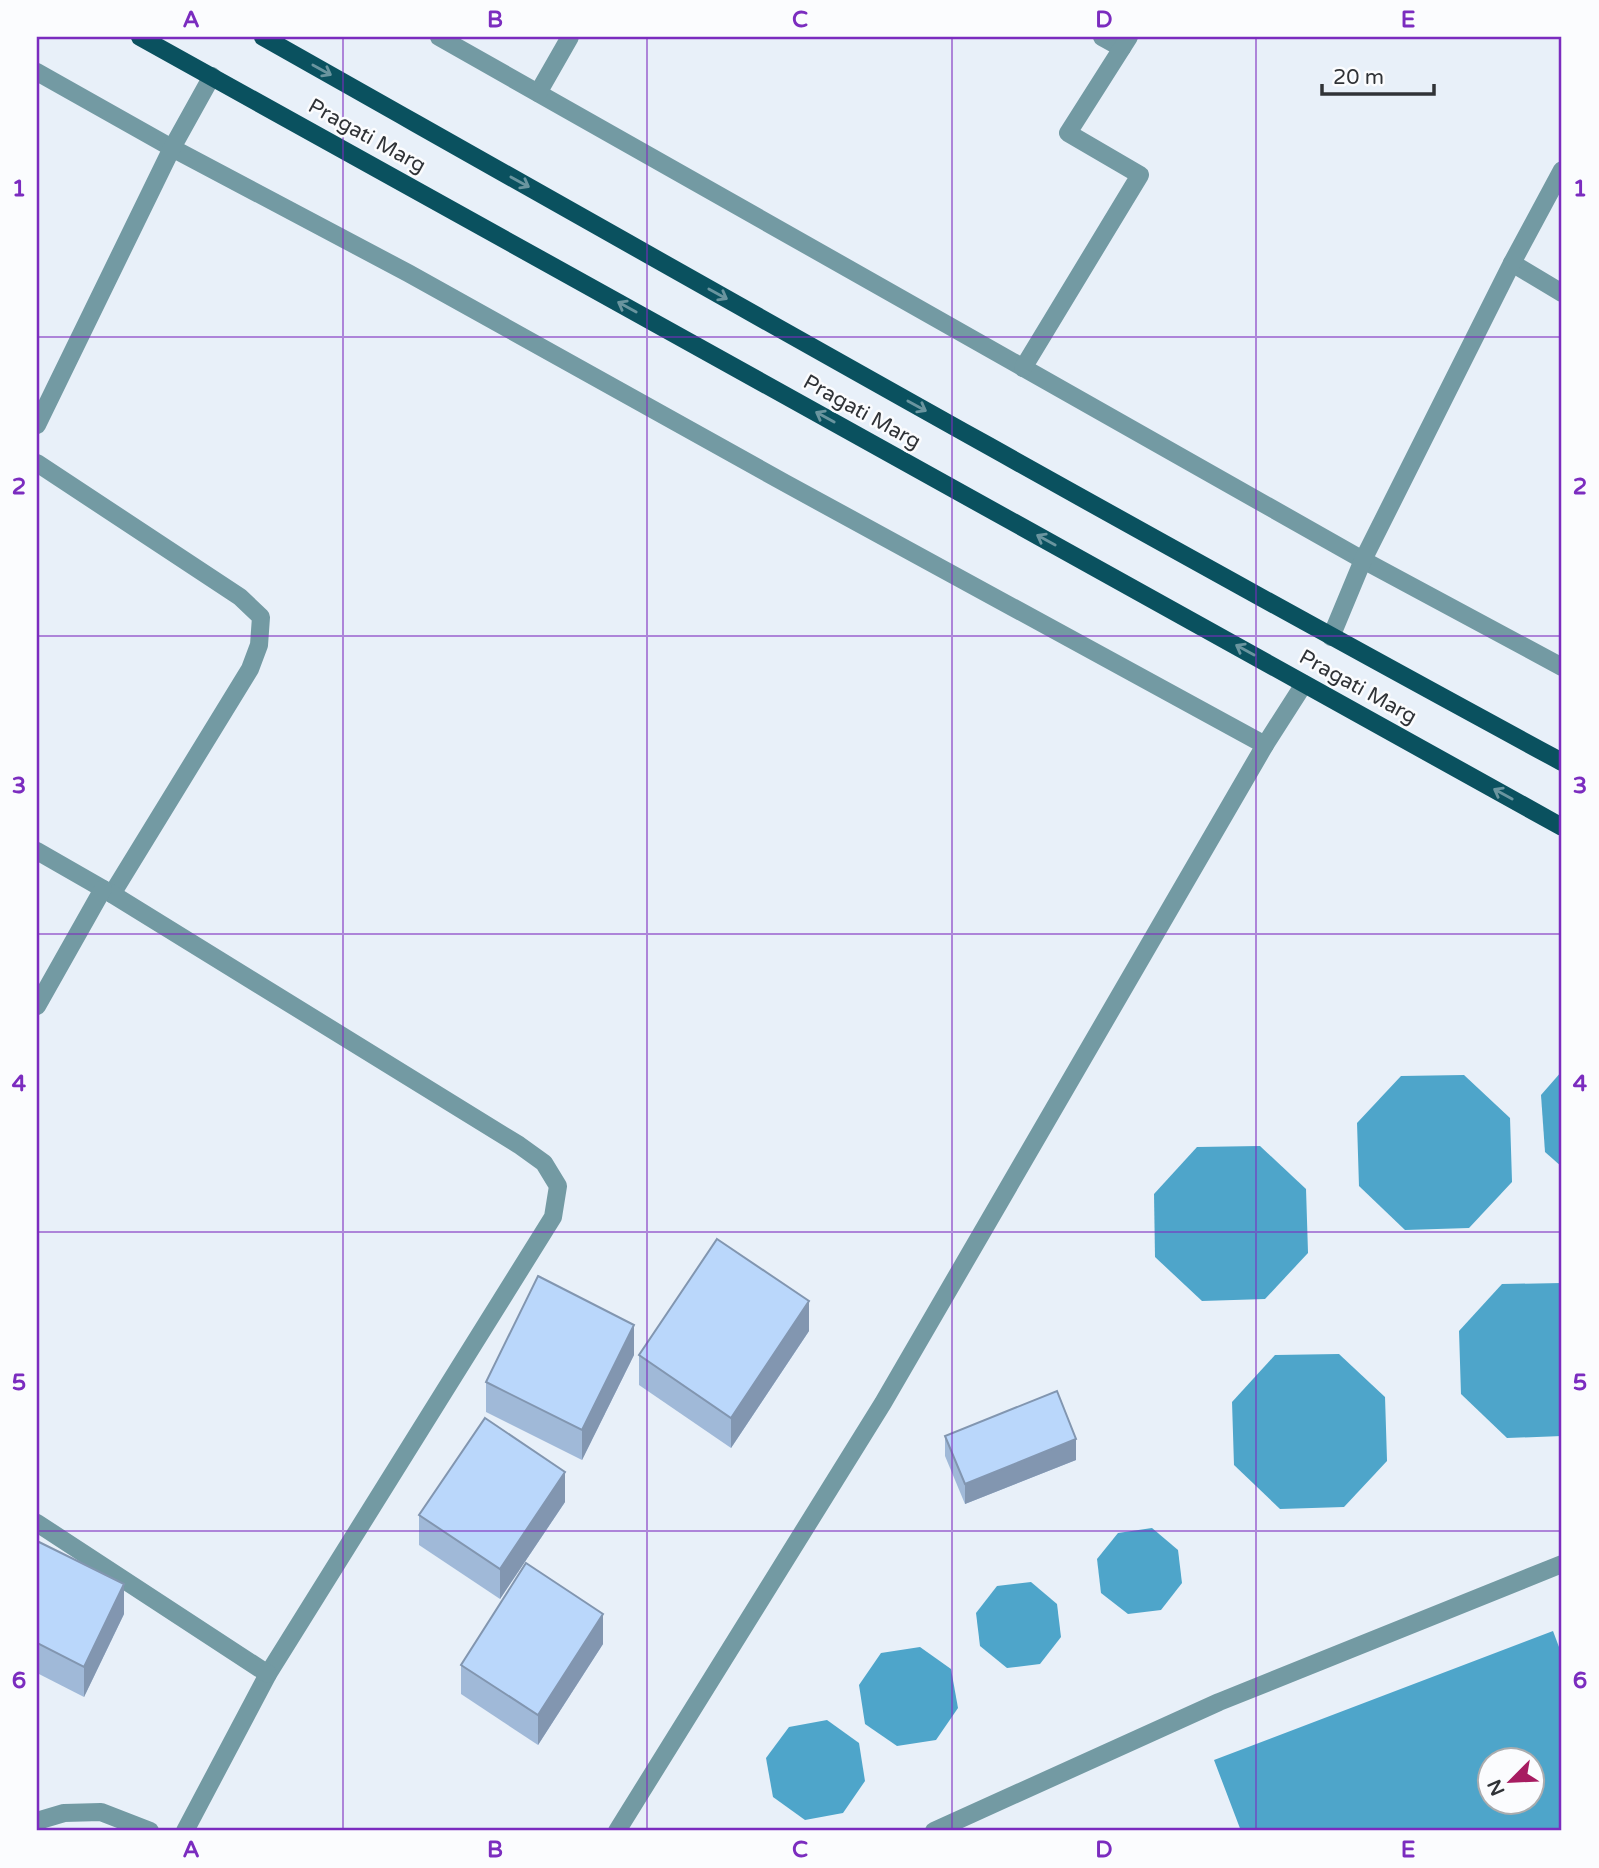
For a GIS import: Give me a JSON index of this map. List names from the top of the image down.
{
  "streets": {
    "main road": ["Pragati Marg"]
  },
  "scale_bar": "20 m",
  "north": "bottom left",
  "grid": {
    "columns": [
      "A",
      "B",
      "C",
      "D",
      "E"
    ],
    "rows": [
      "1",
      "2",
      "3",
      "4",
      "5",
      "6"
    ]
  }
}
